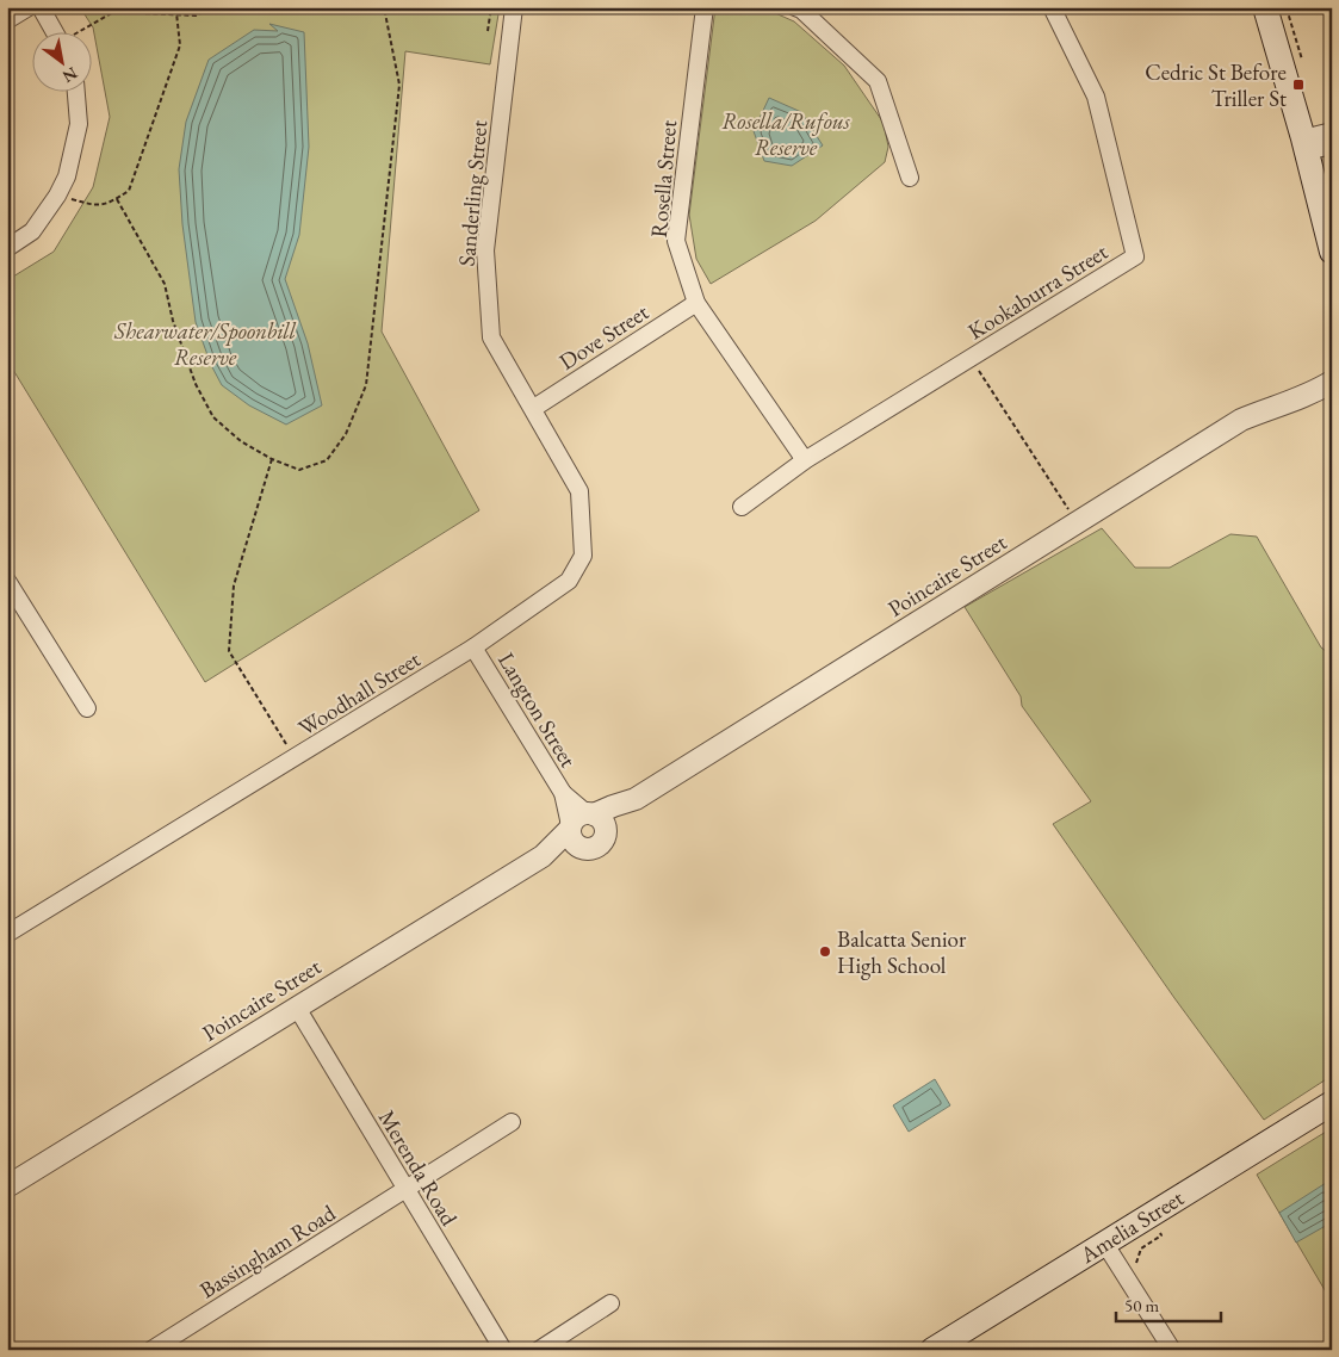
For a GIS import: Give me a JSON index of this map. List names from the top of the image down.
{
  "streets": {
    "main road": ["Amelia Street"],
    "street": [
      "Rosella Street",
      "Sanderling Street",
      "Kookaburra Street",
      "Dove Street",
      "Poincaire Street",
      "Woodhall Street",
      "Langton Street",
      "Merenda Road",
      "Bassingham Road"
    ]
  },
  "crossings": [
    ["Rosella Street", "Kookaburra Street"],
    ["Rosella Street", "Dove Street"],
    ["Sanderling Street", "Dove Street"],
    ["Sanderling Street", "Woodhall Street"],
    ["Dove Street", "Woodhall Street"],
    ["Poincaire Street", "Langton Street"],
    ["Poincaire Street", "Merenda Road"],
    ["Woodhall Street", "Langton Street"],
    ["Merenda Road", "Bassingham Road"]
  ],
  "parks": ["Rosella/Rufous Reserve", "Shearwater/Spoonbill Reserve"],
  "places": {
    "transit": ["Cedric St Before Triller St"],
    "other": ["Balcatta Senior High School"]
  },
  "scale_bar": "50 m",
  "north": "bottom right"
}
